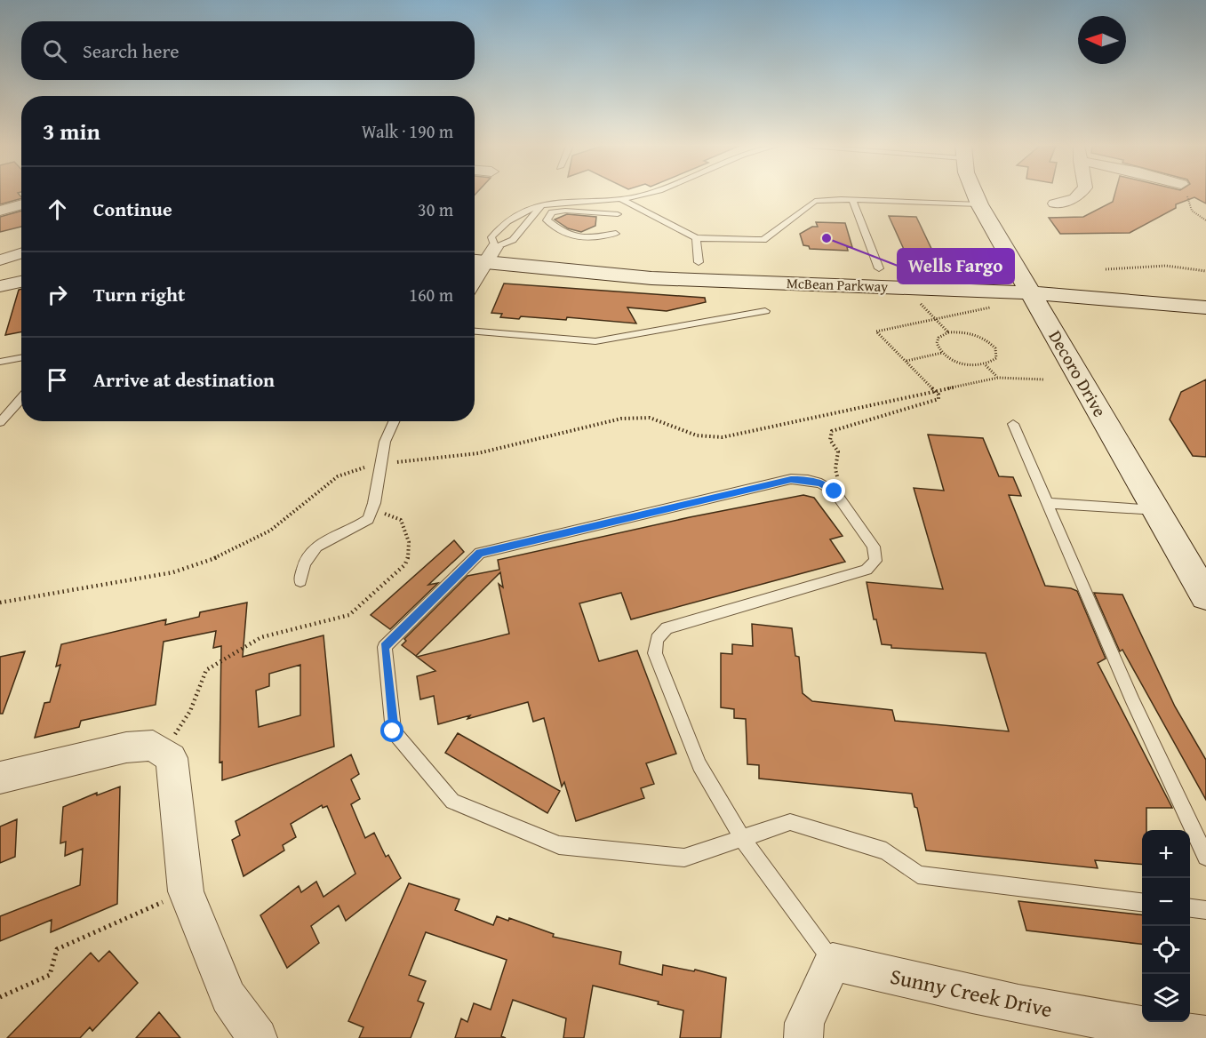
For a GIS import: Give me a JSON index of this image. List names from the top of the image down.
{
  "streets": {
    "main road": ["McBean Parkway", "Decoro Drive"],
    "street": ["Sunny Creek Drive"]
  },
  "crossings": [
    ["McBean Parkway", "Decoro Drive"]
  ],
  "places": ["Wells Fargo"],
  "north": "left",
  "page": {
    "search": "Search here",
    "heading": ["3 min", "Walk · 190 m"],
    "list": [
      ["Continue", "30 m"],
      ["Turn right", "160 m"],
      "Arrive at destination"
    ],
    "map_buttons": ["+", "−"]
  }
}
